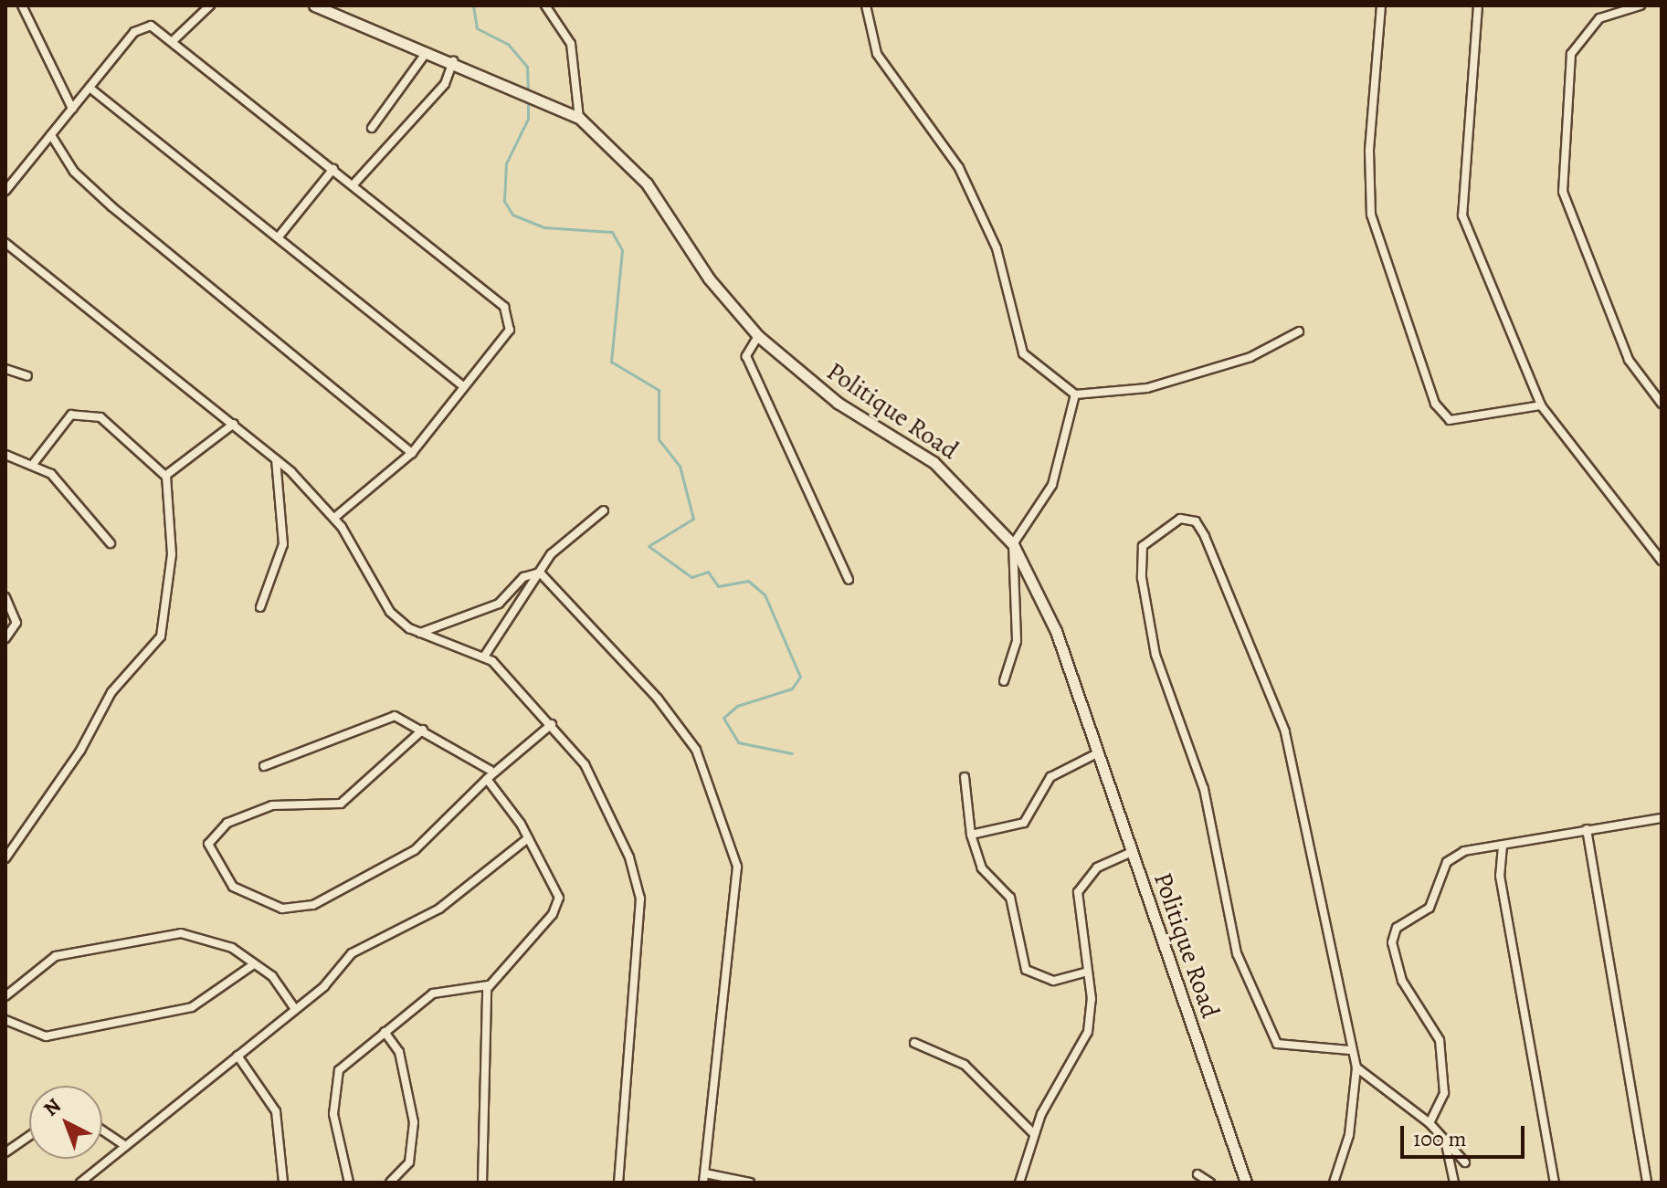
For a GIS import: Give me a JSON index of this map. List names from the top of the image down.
{
  "streets": {
    "street": ["Politique Road"]
  },
  "scale_bar": "100 m",
  "north": "top left"
}
